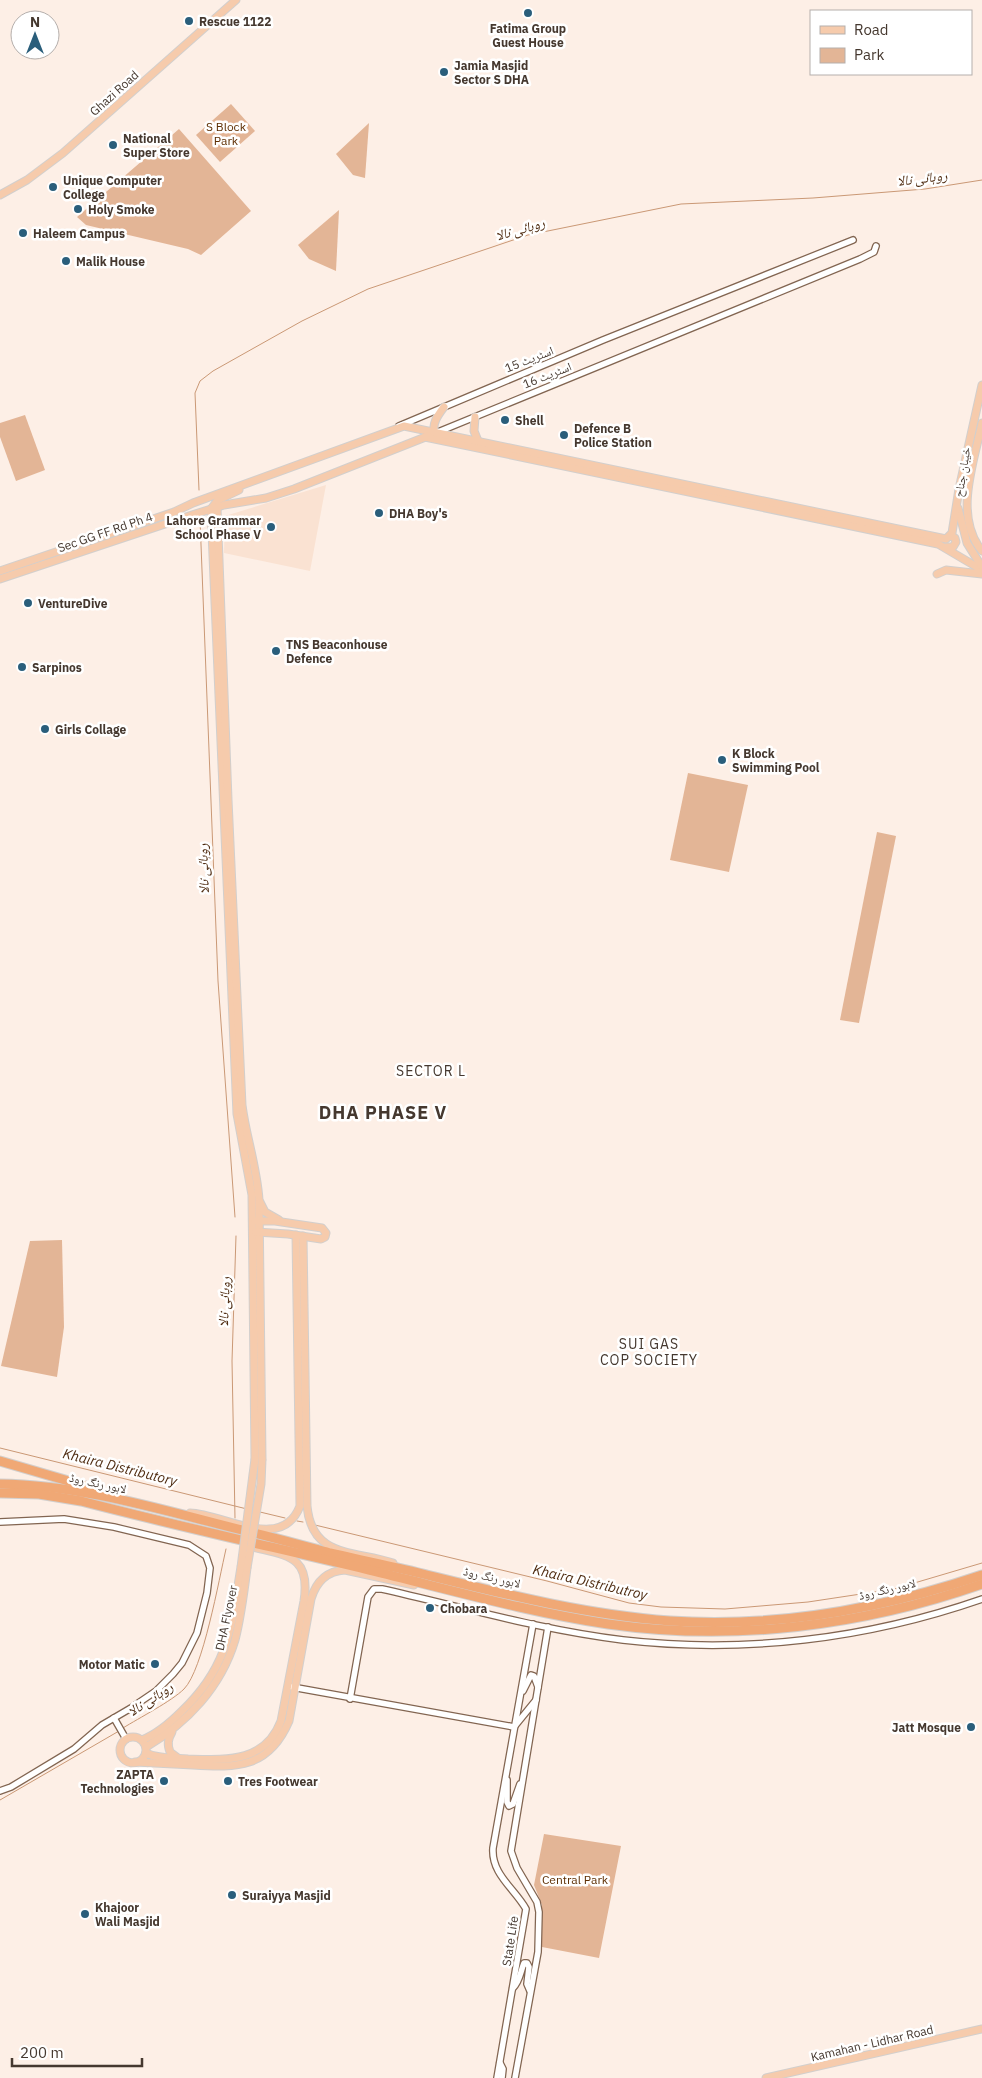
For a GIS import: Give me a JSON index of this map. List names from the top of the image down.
{
  "streets": {
    "highway": ["لاہور رنگ روڈ"],
    "main road": [
      "Ghazi Road",
      "اسٹریٹ 15",
      "اسٹریٹ 16",
      "خیبان جناح",
      "Sec GG FF Rd Ph 4",
      "DHA Flyover",
      "Kamahan - Lidhar Road"
    ],
    "street": ["State Life"]
  },
  "crossings": [
    ["اسٹریٹ 15", "اسٹریٹ 16"],
    ["اسٹریٹ 15", "Sec GG FF Rd Ph 4"],
    ["اسٹریٹ 16", "Sec GG FF Rd Ph 4"]
  ],
  "districts": ["SECTOR L", "DHA PHASE V", "SUI GAS COP SOCIETY"],
  "water": ["روہائی نالا", "Khaira Distributory", "Khaira Distributroy"],
  "parks": ["S Block Park", "Central Park"],
  "places": [
    "Fatima Group Guest House",
    "Rescue 1122",
    "Jamia Masjid Sector S DHA",
    "National Super Store",
    "Unique Computer College",
    "Holy Smoke",
    "Haleem Campus",
    "Malik House",
    "Shell",
    "Defence B Police Station",
    "DHA Boy's",
    "Lahore Grammar School Phase V",
    "VentureDive",
    "TNS Beaconhouse Defence",
    "Sarpinos",
    "Girls Collage",
    "K Block Swimming Pool",
    "Chobara",
    "Motor Matic",
    "Jatt Mosque",
    "ZAPTA Technologies",
    "Tres Footwear",
    "Suraiyya Masjid",
    "Khajoor Wali Masjid"
  ],
  "legend": ["Road", "Park"],
  "scale_bar": "200 m",
  "north": "top"
}
